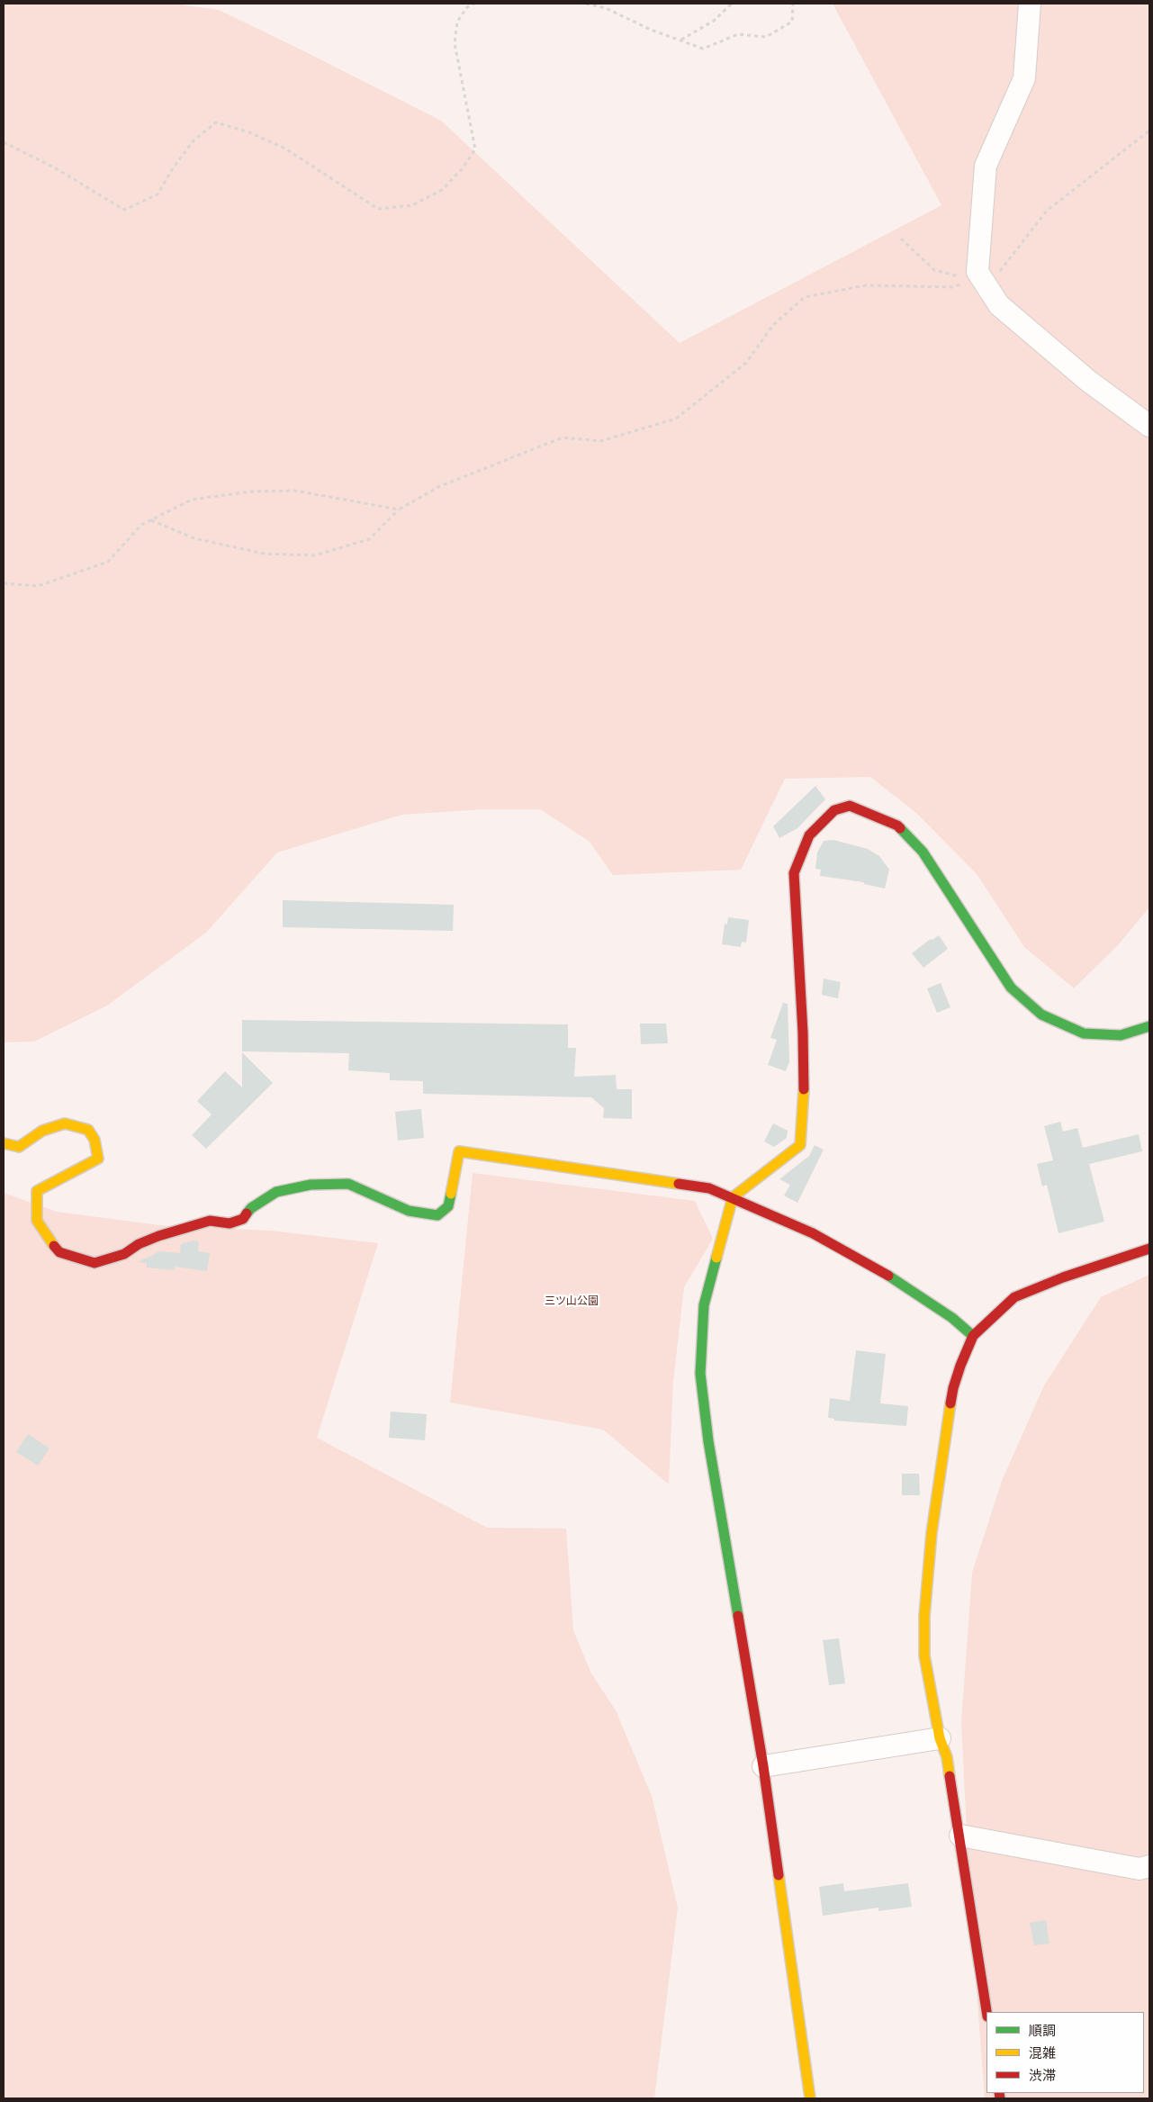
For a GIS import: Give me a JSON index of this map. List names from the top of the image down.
{
  "parks": ["三ツ山公園"],
  "legend": ["順調", "混雑", "渋滞"]
}
